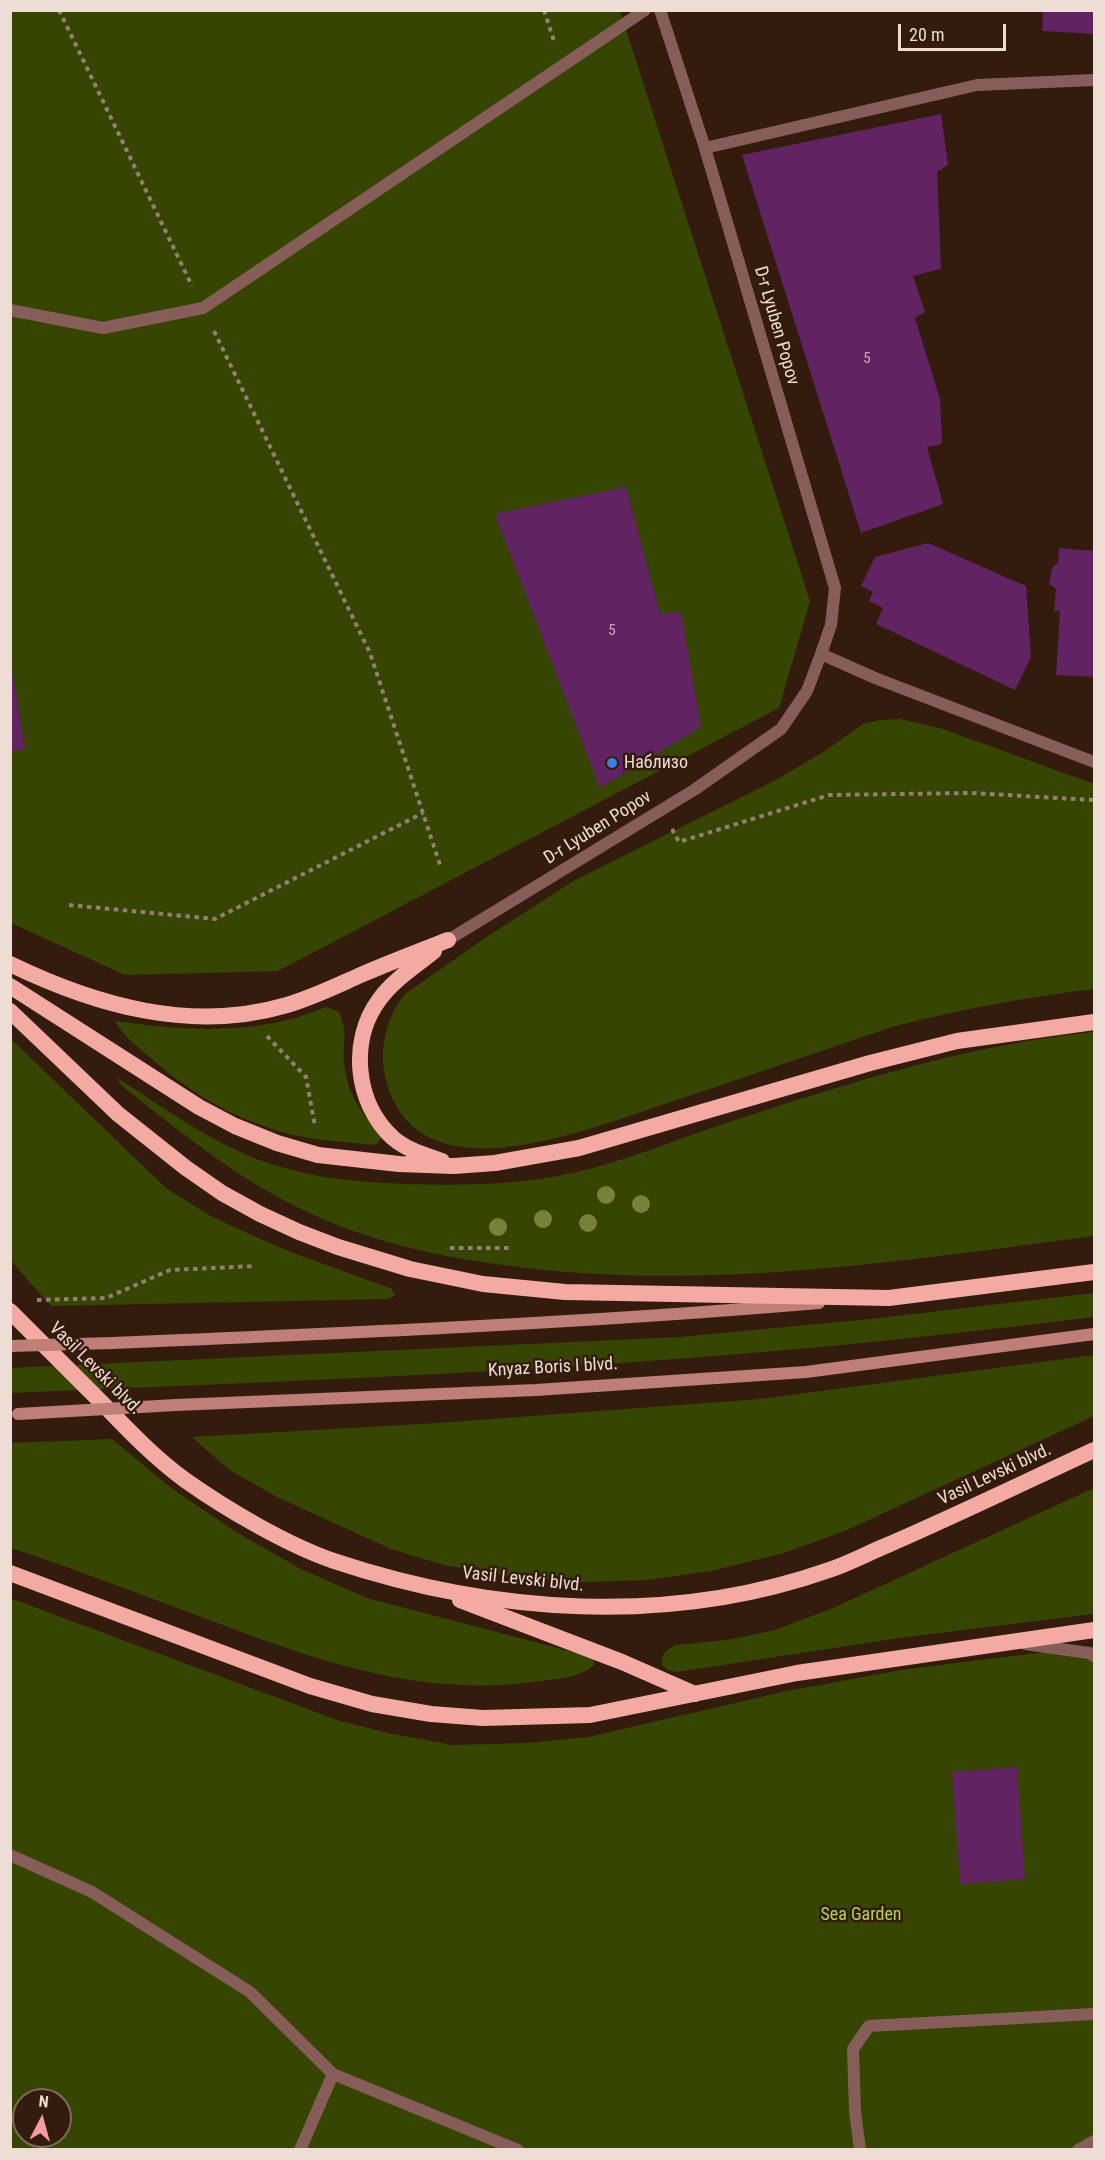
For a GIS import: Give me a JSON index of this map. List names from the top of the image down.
{
  "streets": {
    "highway": ["Vasil Levski blvd."],
    "main road": ["Knyaz Boris I blvd."],
    "street": ["D-r Lyuben Popov"]
  },
  "parks": ["Sea Garden"],
  "places": ["Наблизо"],
  "house_numbers": ["5", "5"],
  "scale_bar": "20 m",
  "north": "top"
}
